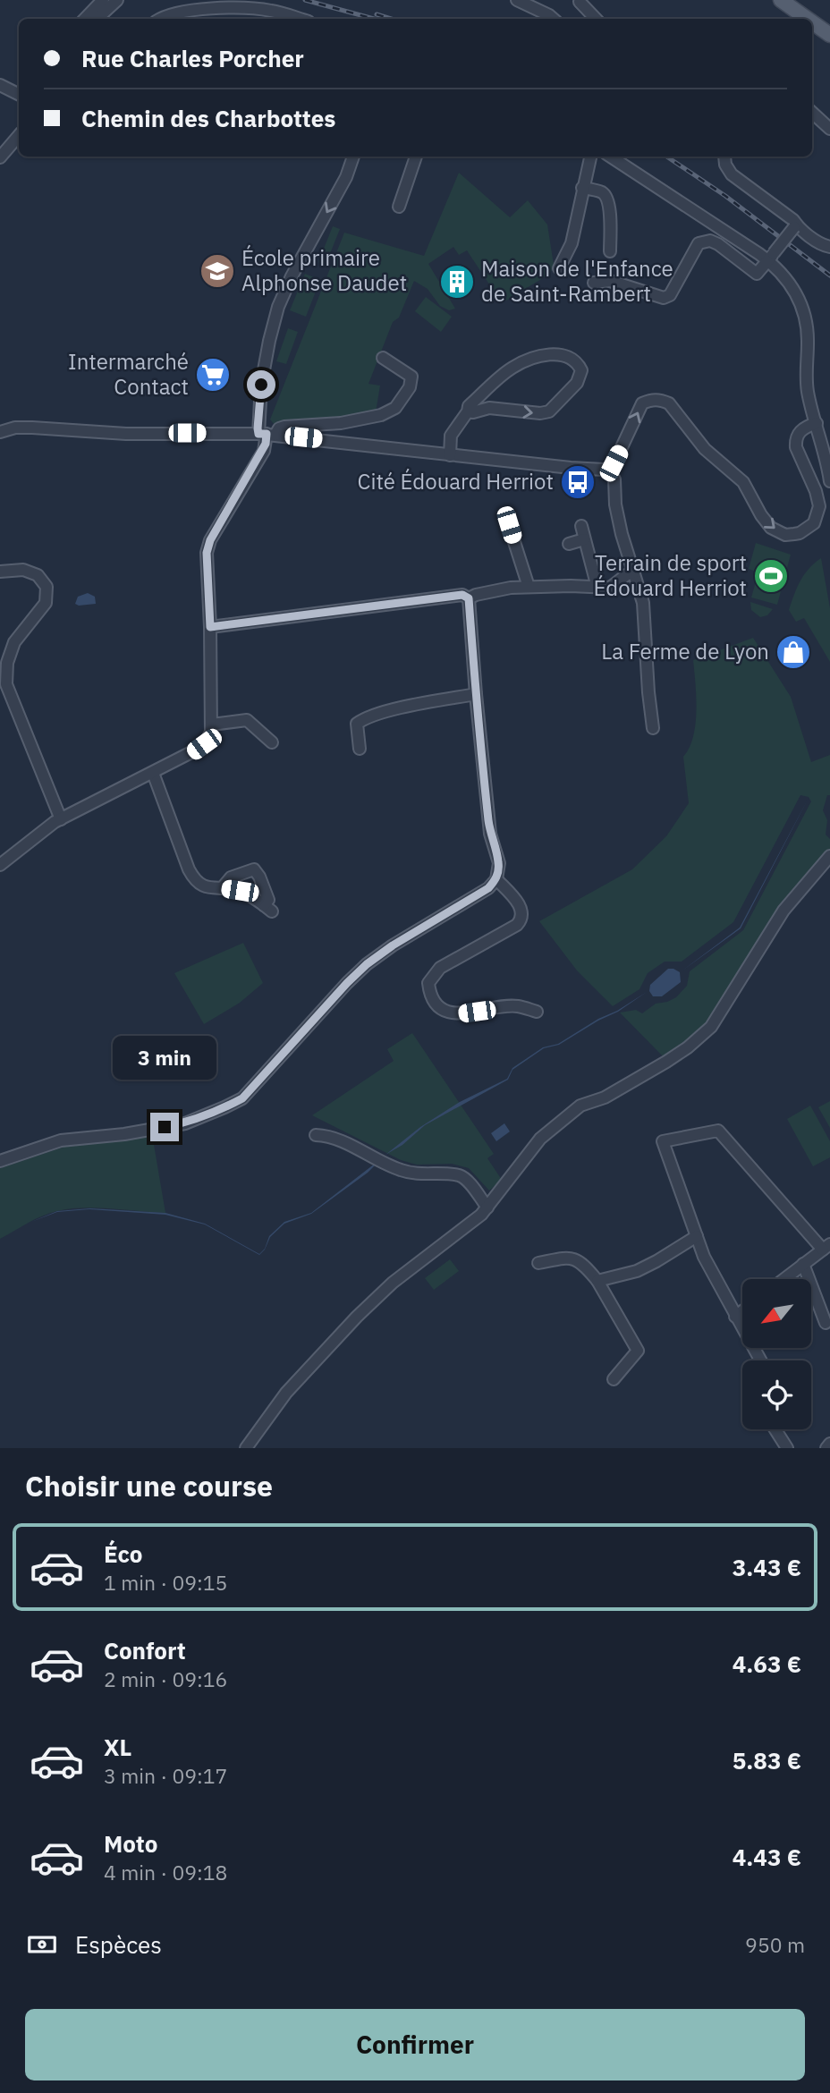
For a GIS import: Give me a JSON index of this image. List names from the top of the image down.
{
  "places": {
    "school or university": ["École primaire Alphonse Daudet"],
    "building": ["Maison de l'Enfance de Saint-Rambert"],
    "supermarket": ["Intermarché Contact"],
    "bus stop": ["Cité Édouard Herriot"],
    "sports": ["Terrain de sport Édouard Herriot"],
    "shop": ["La Ferme de Lyon"]
  },
  "north": "bottom left",
  "page": {
    "banner": ["Rue Charles Porcher", "Chemin des Charbottes"],
    "bubble": "3 min",
    "heading": "Choisir une course",
    "list": [
      {
        "name": "Éco",
        "note": "1 min · 09:15",
        "value": "3.43 €"
      },
      {
        "name": "Confort",
        "note": "2 min · 09:16",
        "value": "4.63 €"
      },
      {
        "name": "XL",
        "note": "3 min · 09:17",
        "value": "5.83 €"
      },
      {
        "name": "Moto",
        "note": "4 min · 09:18",
        "value": "4.43 €"
      }
    ],
    "pay": ["Espèces", "950 m"],
    "buttons": "Confirmer"
  }
}
